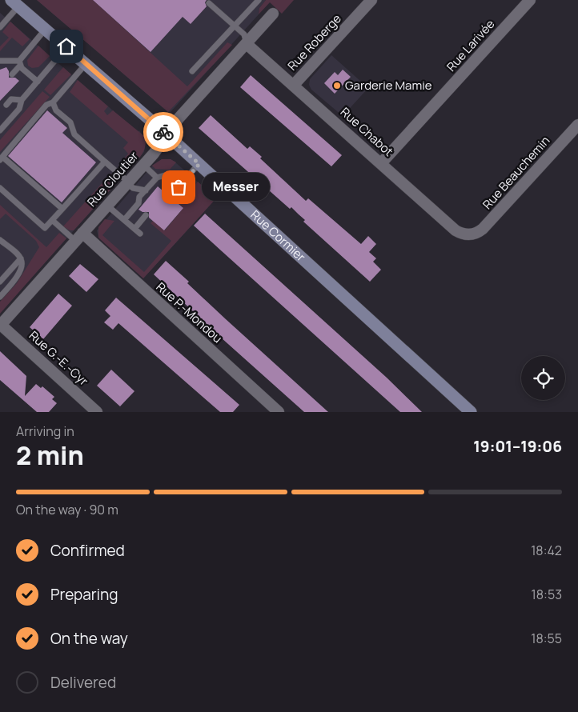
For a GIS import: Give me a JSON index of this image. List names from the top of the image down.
{
  "streets": {
    "street": [
      "Rue Roberge",
      "Rue Larivée",
      "Rue Chabot",
      "Rue Beauchemin",
      "Rue Cloutier",
      "Rue Cormier",
      "Rue P.-Mondou",
      "Rue G.-E.-Cyr"
    ]
  },
  "crossings": [
    ["Rue Roberge", "Rue Chabot"],
    ["Rue Larivée", "Rue Chabot"],
    ["Rue Chabot", "Rue Beauchemin"],
    ["Rue Chabot", "Rue Cloutier"],
    ["Rue Cloutier", "Rue Cormier"],
    ["Rue Cloutier", "Rue P.-Mondou"],
    ["Rue Cloutier", "Rue G.-E.-Cyr"]
  ],
  "places": ["Garderie Mamie", "Messer"],
  "page": {
    "bubble": "Messer",
    "heading": ["2 min", "Arriving in", "19:01–19:06"],
    "bar": "On the way · 90 m",
    "list": [
      ["Confirmed", "18:42"],
      ["Preparing", "18:53"],
      ["On the way", "18:55"],
      "Delivered"
    ]
  }
}
